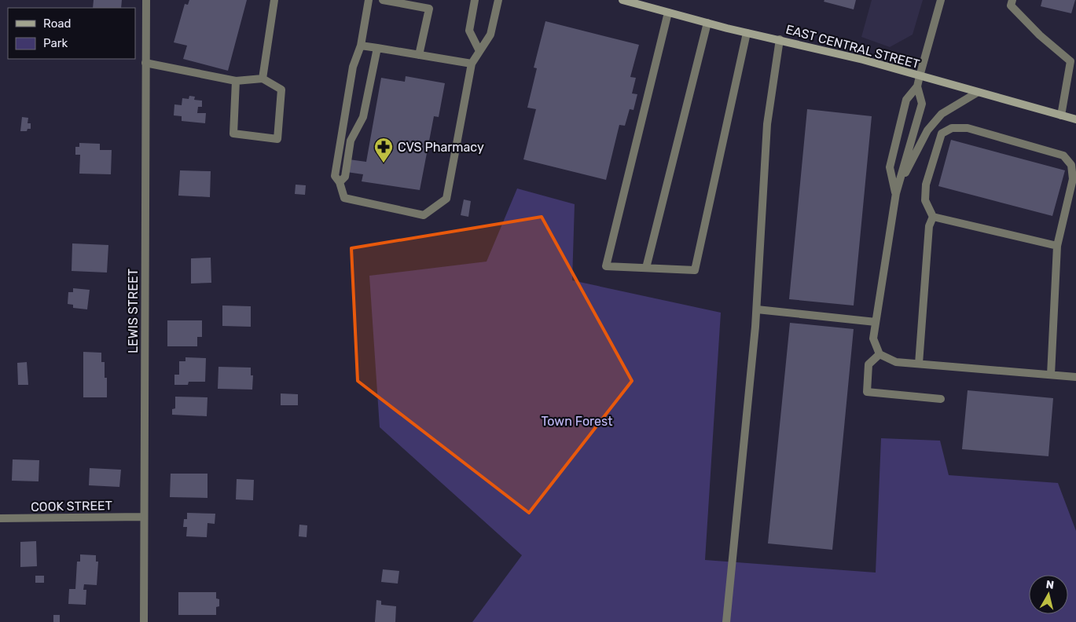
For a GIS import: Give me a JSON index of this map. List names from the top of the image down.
{
  "streets": {
    "main road": ["EAST CENTRAL STREET"],
    "street": ["LEWIS STREET", "COOK STREET"]
  },
  "crossings": [
    ["LEWIS STREET", "COOK STREET"]
  ],
  "parks": ["Town Forest"],
  "places": {
    "pharmacy": ["CVS Pharmacy"]
  },
  "legend": ["Road", "Park"],
  "north": "top"
}
